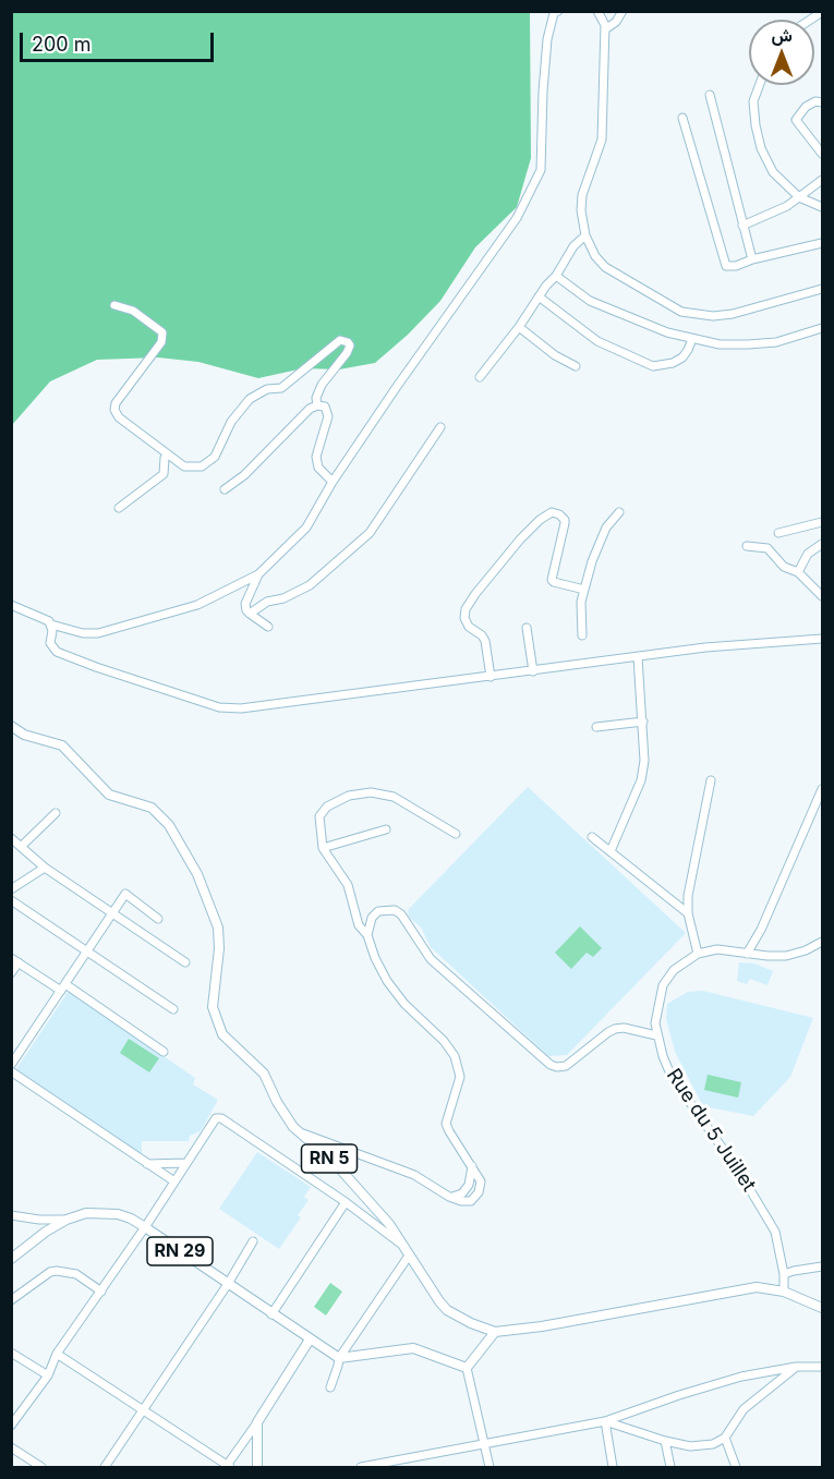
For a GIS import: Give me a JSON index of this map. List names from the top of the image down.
{
  "streets": {
    "main road": ["RN 5", "RN 29"],
    "street": ["Rue du 5 Juillet"]
  },
  "crossings": [
    ["Rue du 5 Juillet", "RN 5"]
  ],
  "scale_bar": "200 m",
  "north": "top"
}
